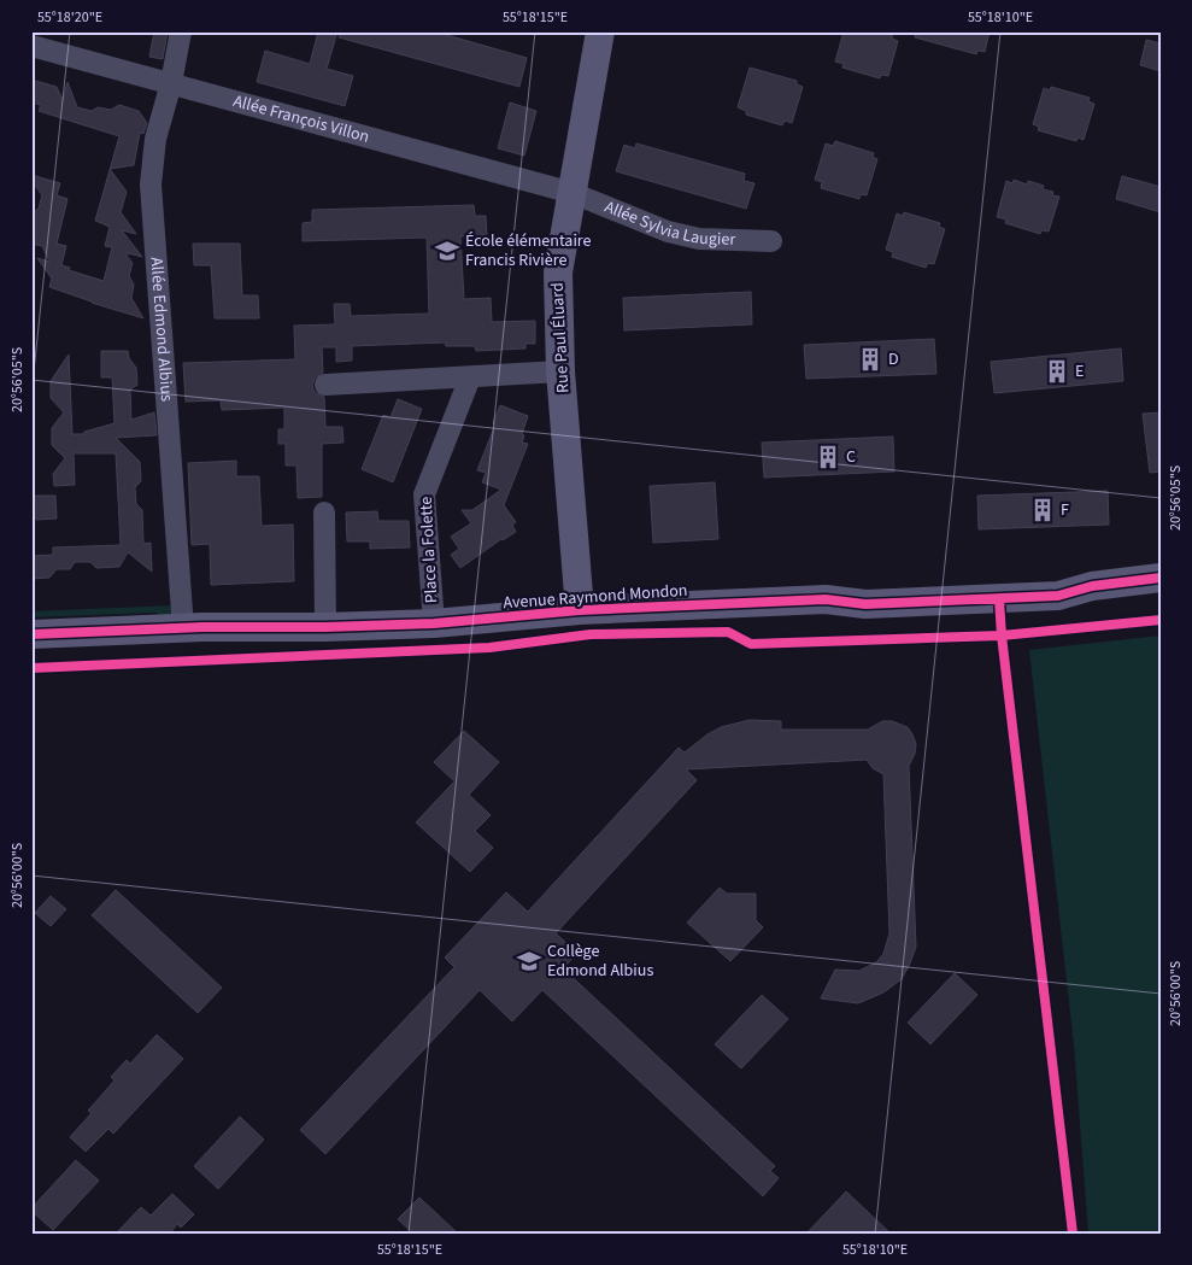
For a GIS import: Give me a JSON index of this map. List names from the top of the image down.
{
  "streets": {
    "street": [
      "Allée François Villon",
      "Allée Sylvia Laugier",
      "Allée Edmond Albius",
      "Rue Paul Éluard",
      "Place la Folette",
      "Avenue Raymond Mondon"
    ]
  },
  "crossings": [
    ["Allée François Villon", "Allée Sylvia Laugier"],
    ["Allée François Villon", "Allée Edmond Albius"],
    ["Allée François Villon", "Rue Paul Éluard"],
    ["Allée Sylvia Laugier", "Rue Paul Éluard"],
    ["Allée Edmond Albius", "Avenue Raymond Mondon"],
    ["Rue Paul Éluard", "Avenue Raymond Mondon"],
    ["Place la Folette", "Avenue Raymond Mondon"]
  ],
  "places": {
    "school or university": ["École élémentaire Francis Rivière", "Collège Edmond Albius"],
    "building": [
      "D",
      "E",
      "C",
      "F"
    ]
  },
  "coordinates": [
    "55°18'20\"E",
    "55°18'15\"E",
    "55°18'10\"E",
    "20°56'05\"S",
    "20°56'00\"S"
  ]
}
